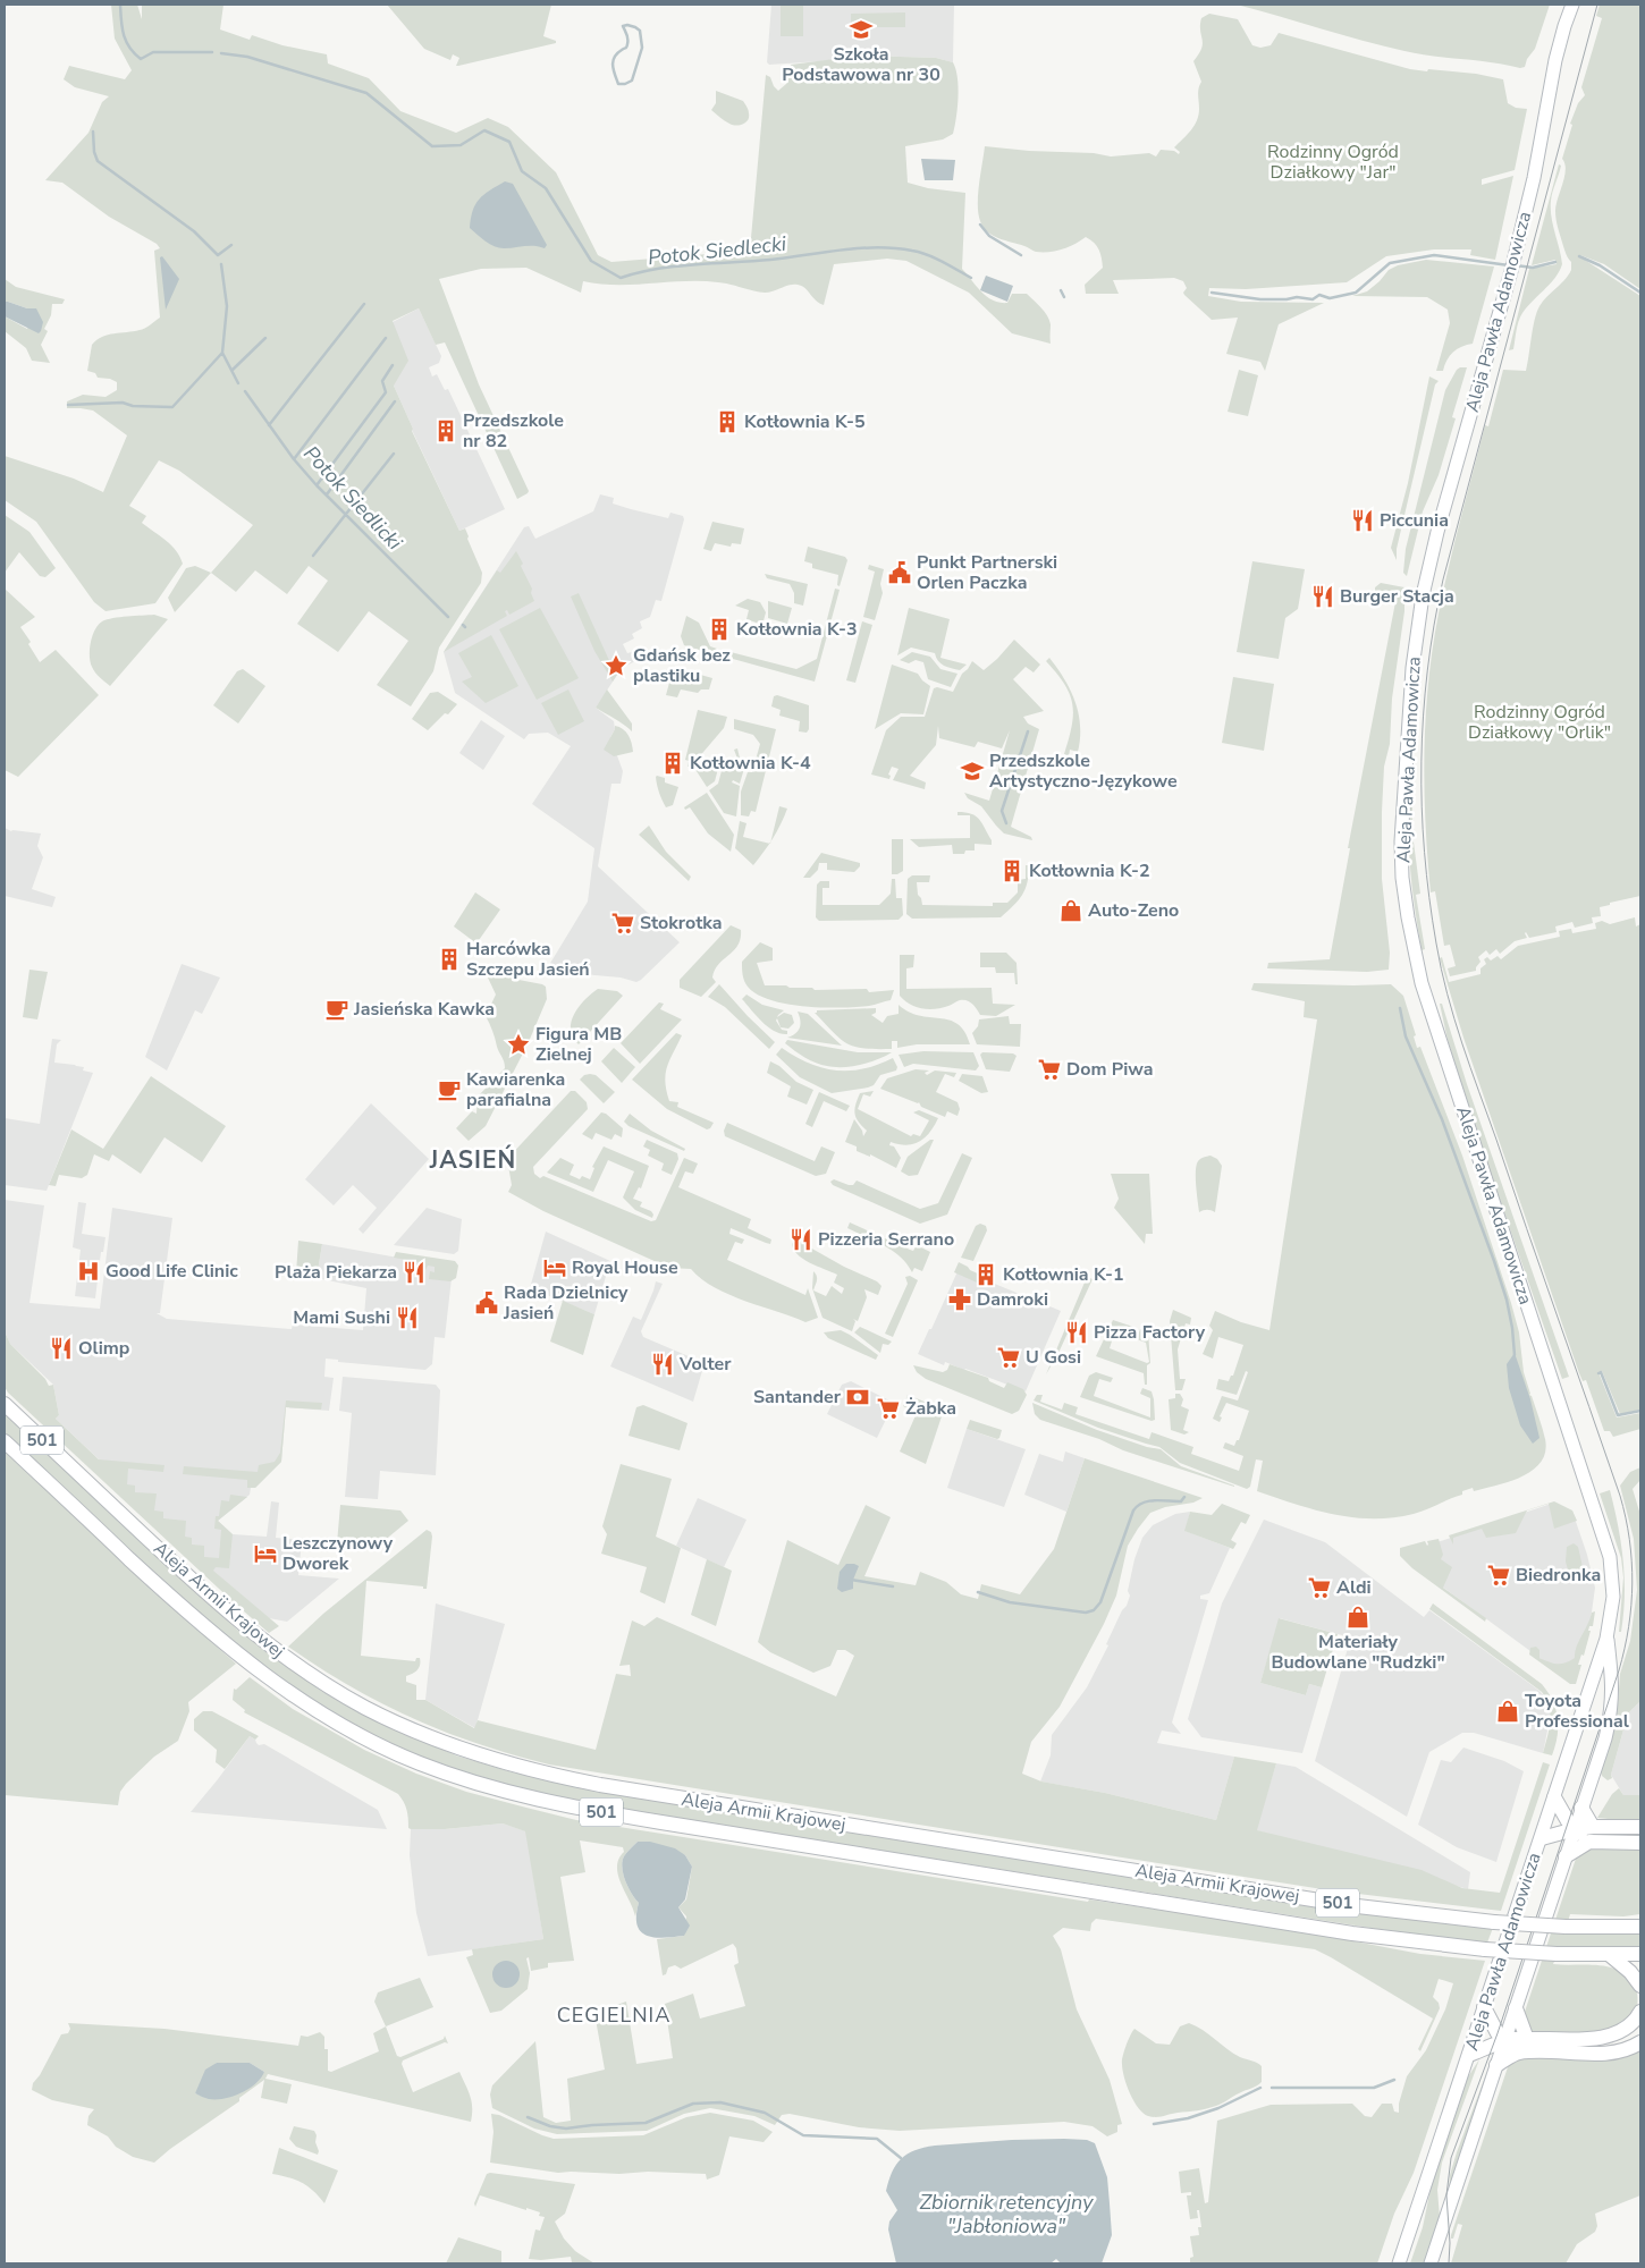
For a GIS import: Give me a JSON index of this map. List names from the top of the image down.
{
  "streets": {
    "main road": ["Aleja Pawła Adamowicza", "501", "Aleja Armii Krajowej"]
  },
  "districts": ["JASIEŃ", "CEGIELNIA"],
  "water": ["Potok Siedlecki", "Potok Siedlicki", "Zbiornik retencyjny \"Jabłoniowa\""],
  "parks": ["Rodzinny Ogród Działkowy \"Jar\"", "Rodzinny Ogród Działkowy \"Orlik\""],
  "places": {
    "school or university": ["Szkoła Podstawowa nr 30", "Przedszkole Artystyczno-Językowe"],
    "building": [
      "Kotłownia K-5",
      "Przedszkole nr 82",
      "Kotłownia K-3",
      "Kotłownia K-4",
      "Kotłownia K-2",
      "Harcówka Szczepu Jasień",
      "Kotłownia K-1"
    ],
    "restaurant": [
      "Piccunia",
      "Burger Stacja",
      "Pizzeria Serrano",
      "Plaża Piekarza",
      "Mami Sushi",
      "Pizza Factory",
      "Olimp",
      "Volter"
    ],
    "public building": ["Punkt Partnerski Orlen Paczka", "Rada Dzielnicy Jasień"],
    "place": ["Gdańsk bez plastiku", "Figura MB Zielnej"],
    "shop": ["Auto-Zeno", "Materiały Budowlane \"Rudzki\"", "Toyota Professional"],
    "supermarket": [
      "Stokrotka",
      "Dom Piwa",
      "U Gosi",
      "Żabka",
      "Biedronka",
      "Aldi"
    ],
    "cafe": ["Jasieńska Kawka", "Kawiarenka parafialna"],
    "hotel": ["Royal House", "Leszczynowy Dworek"],
    "hospital": ["Good Life Clinic"],
    "pharmacy": ["Damroki"],
    "bank": ["Santander"]
  }
}
